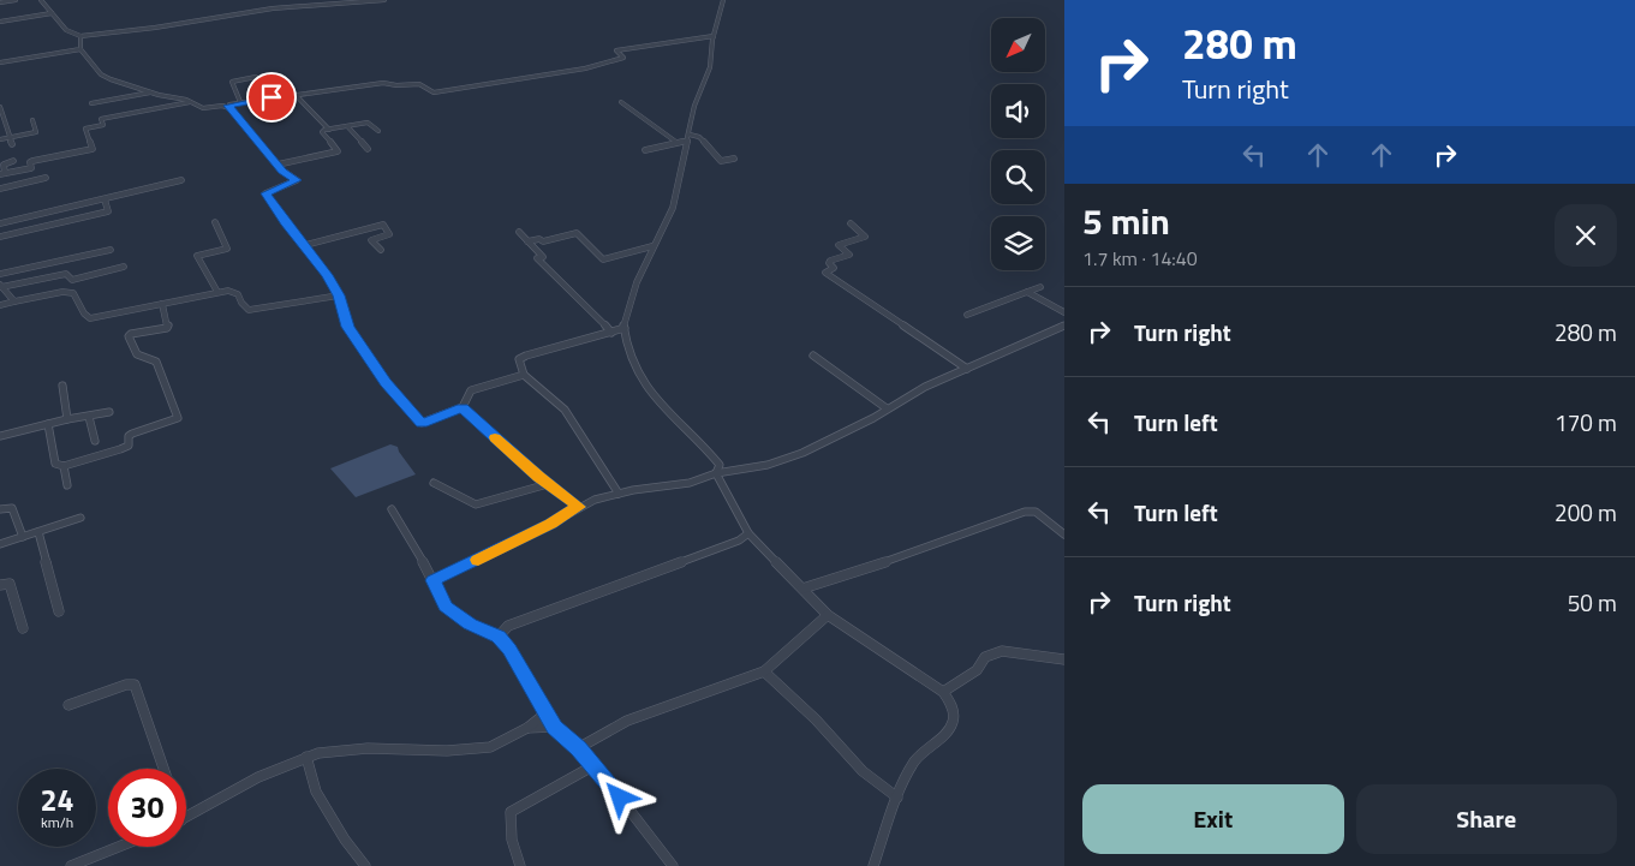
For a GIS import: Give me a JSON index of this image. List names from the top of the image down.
{
  "north": "bottom left",
  "page": {
    "turn": ["280 m", "Turn right"],
    "heading": ["5 min", "1.7 km · 14:40"],
    "list": [
      {
        "name": "Turn right",
        "value": "280 m"
      },
      {
        "name": "Turn left",
        "value": "170 m"
      },
      {
        "name": "Turn left",
        "value": "200 m"
      },
      {
        "name": "Turn right",
        "value": "50 m"
      }
    ],
    "speed": "24 km/h",
    "limit": "30",
    "buttons": ["Exit", "Share"]
  }
}
